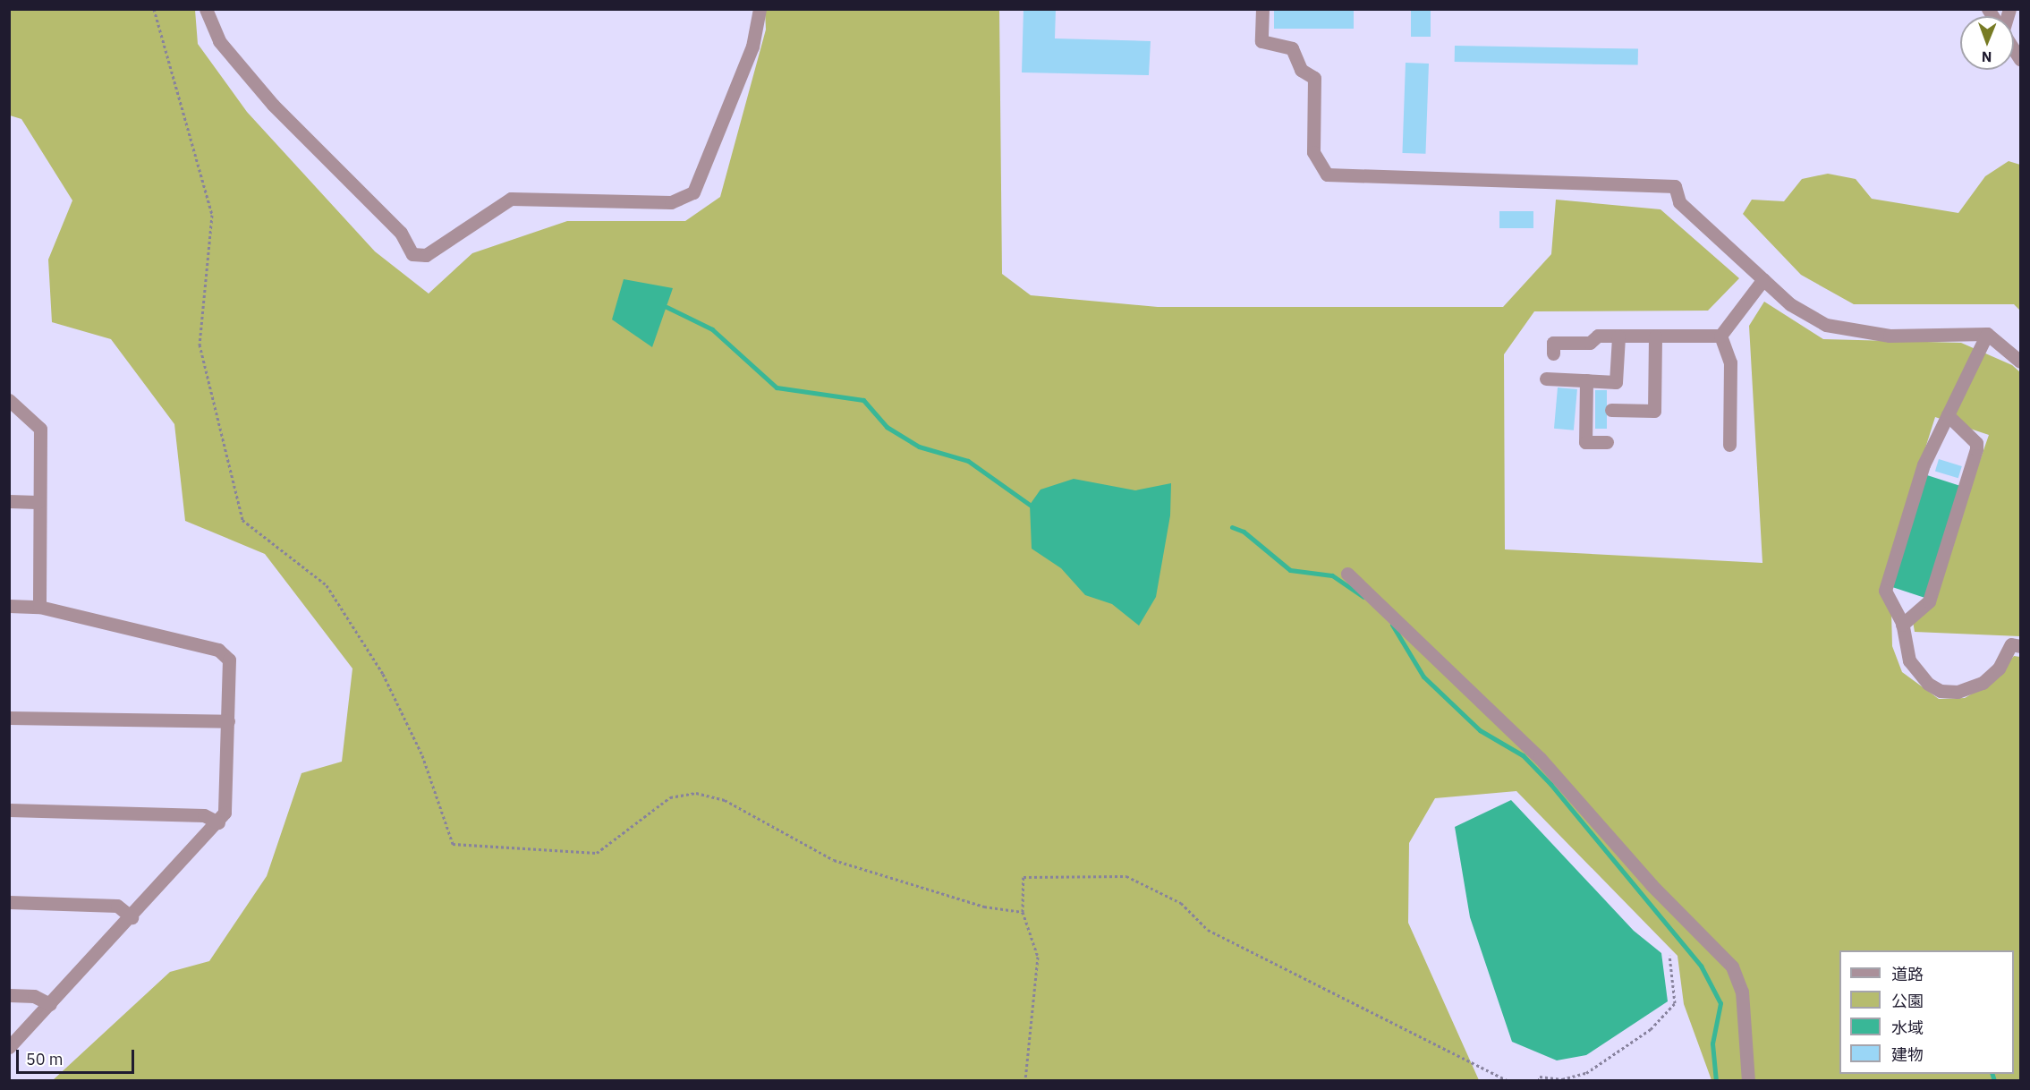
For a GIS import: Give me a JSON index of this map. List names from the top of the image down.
{
  "legend": [
    "道路",
    "公園",
    "水域",
    "建物"
  ],
  "scale_bar": "50 m",
  "north": "bottom"
}
